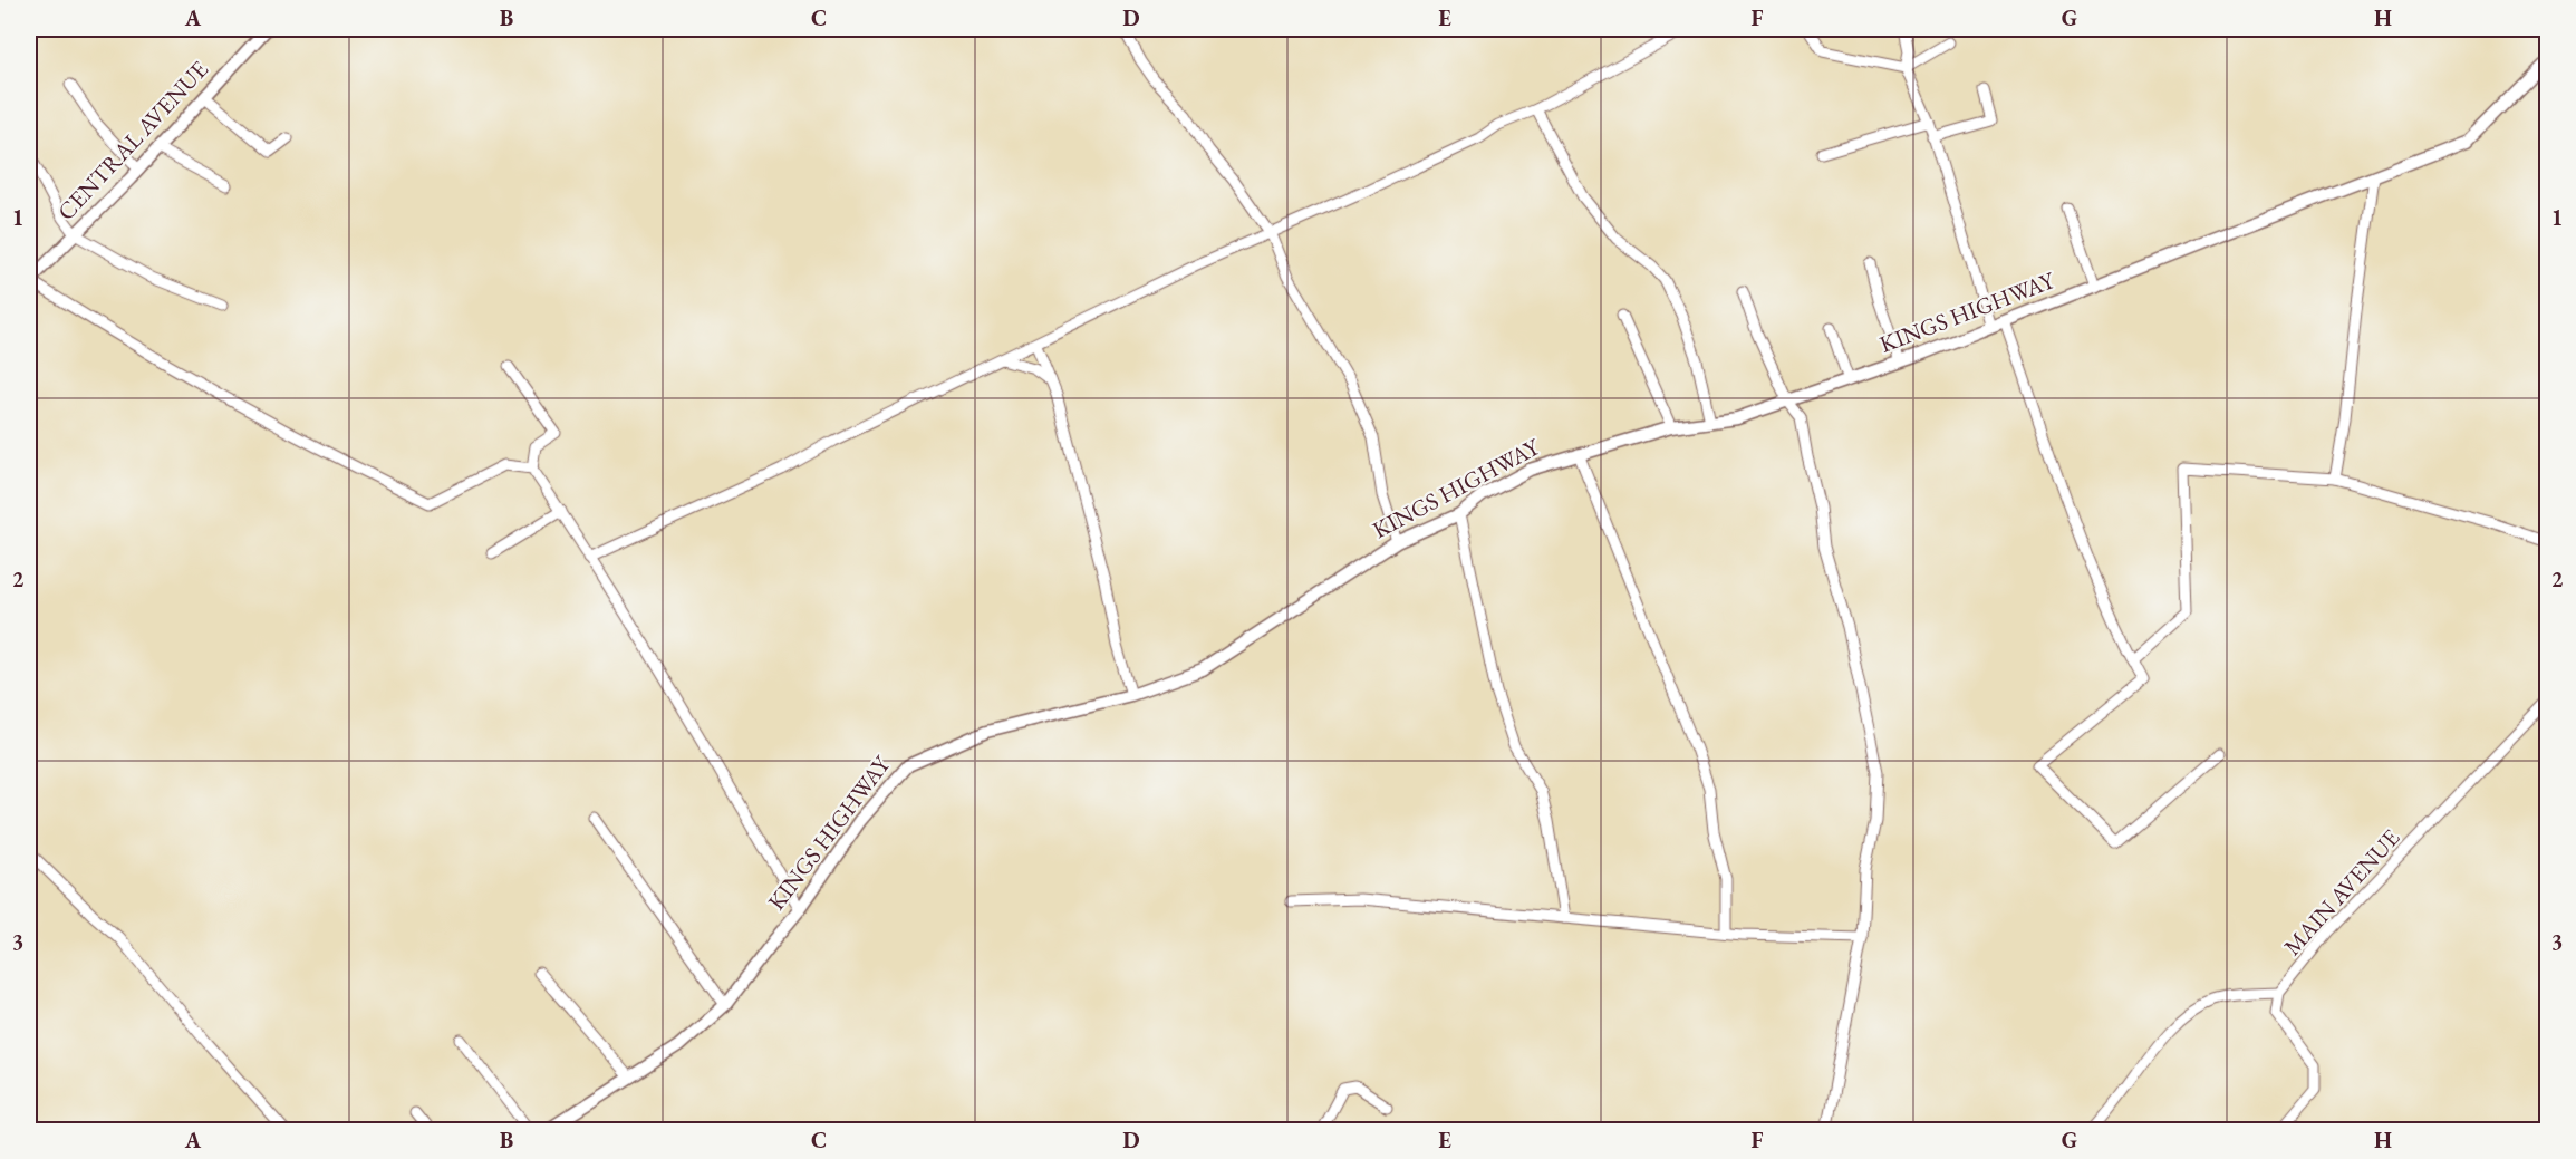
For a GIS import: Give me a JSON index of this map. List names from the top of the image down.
{
  "streets": {
    "street": ["CENTRAL AVENUE", "KINGS HIGHWAY", "MAIN AVENUE"]
  },
  "grid": {
    "columns": [
      "A",
      "B",
      "C",
      "D",
      "E",
      "F",
      "G",
      "H"
    ],
    "rows": ["1", "2", "3"]
  }
}
